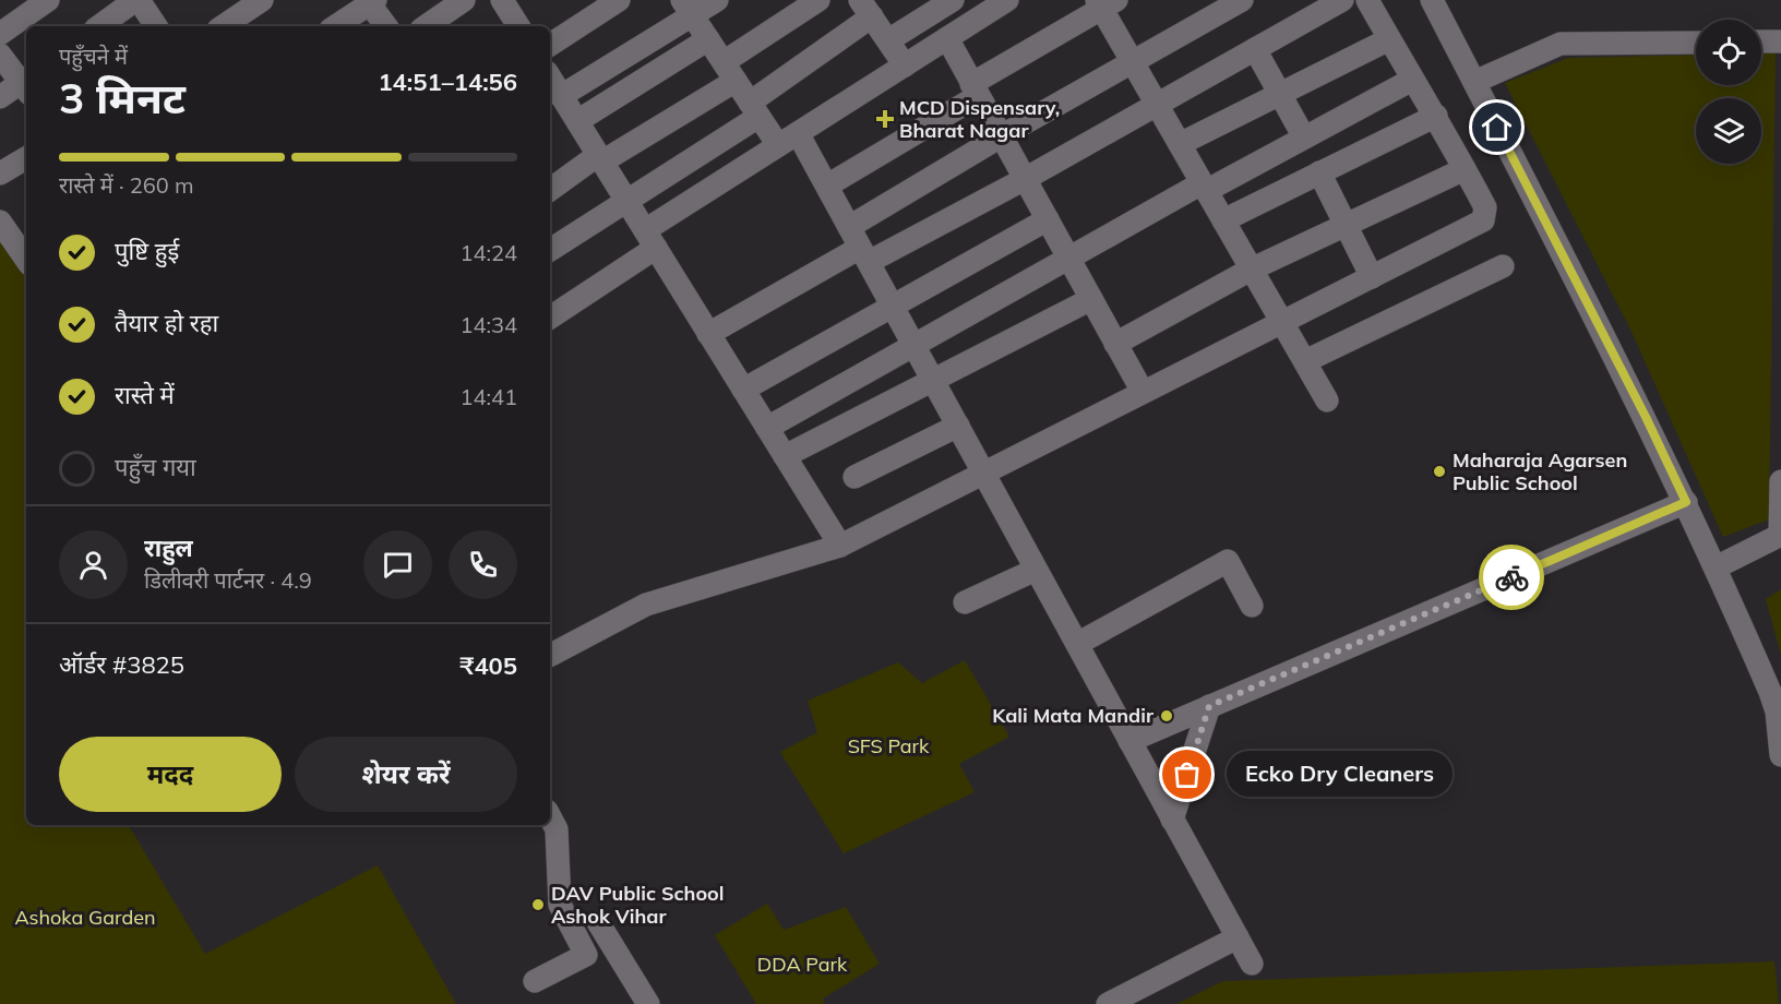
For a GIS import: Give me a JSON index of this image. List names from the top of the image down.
{
  "parks": ["SFS Park", "Ashoka Garden", "DDA Park"],
  "places": {
    "health": ["MCD Dispensary, Bharat Nagar"],
    "other": [
      "Maharaja Agarsen Public School",
      "Kali Mata Mandir",
      "Ecko Dry Cleaners",
      "DAV Public School Ashok Vihar"
    ]
  },
  "page": {
    "heading": ["3 मिनट", "पहुँचने में", "14:51–14:56"],
    "panel": [
      "राहुल",
      "डिलीवरी पार्टनर · 4.9",
      "ऑर्डर #3825",
      "₹405"
    ],
    "bar": "रास्ते में · 260 m",
    "list": [
      ["पुष्टि हुई", "14:24"],
      ["तैयार हो रहा", "14:34"],
      ["रास्ते में", "14:41"],
      "पहुँच गया"
    ],
    "buttons": ["मदद", "शेयर करें"],
    "bubble": "Ecko Dry Cleaners"
  }
}
